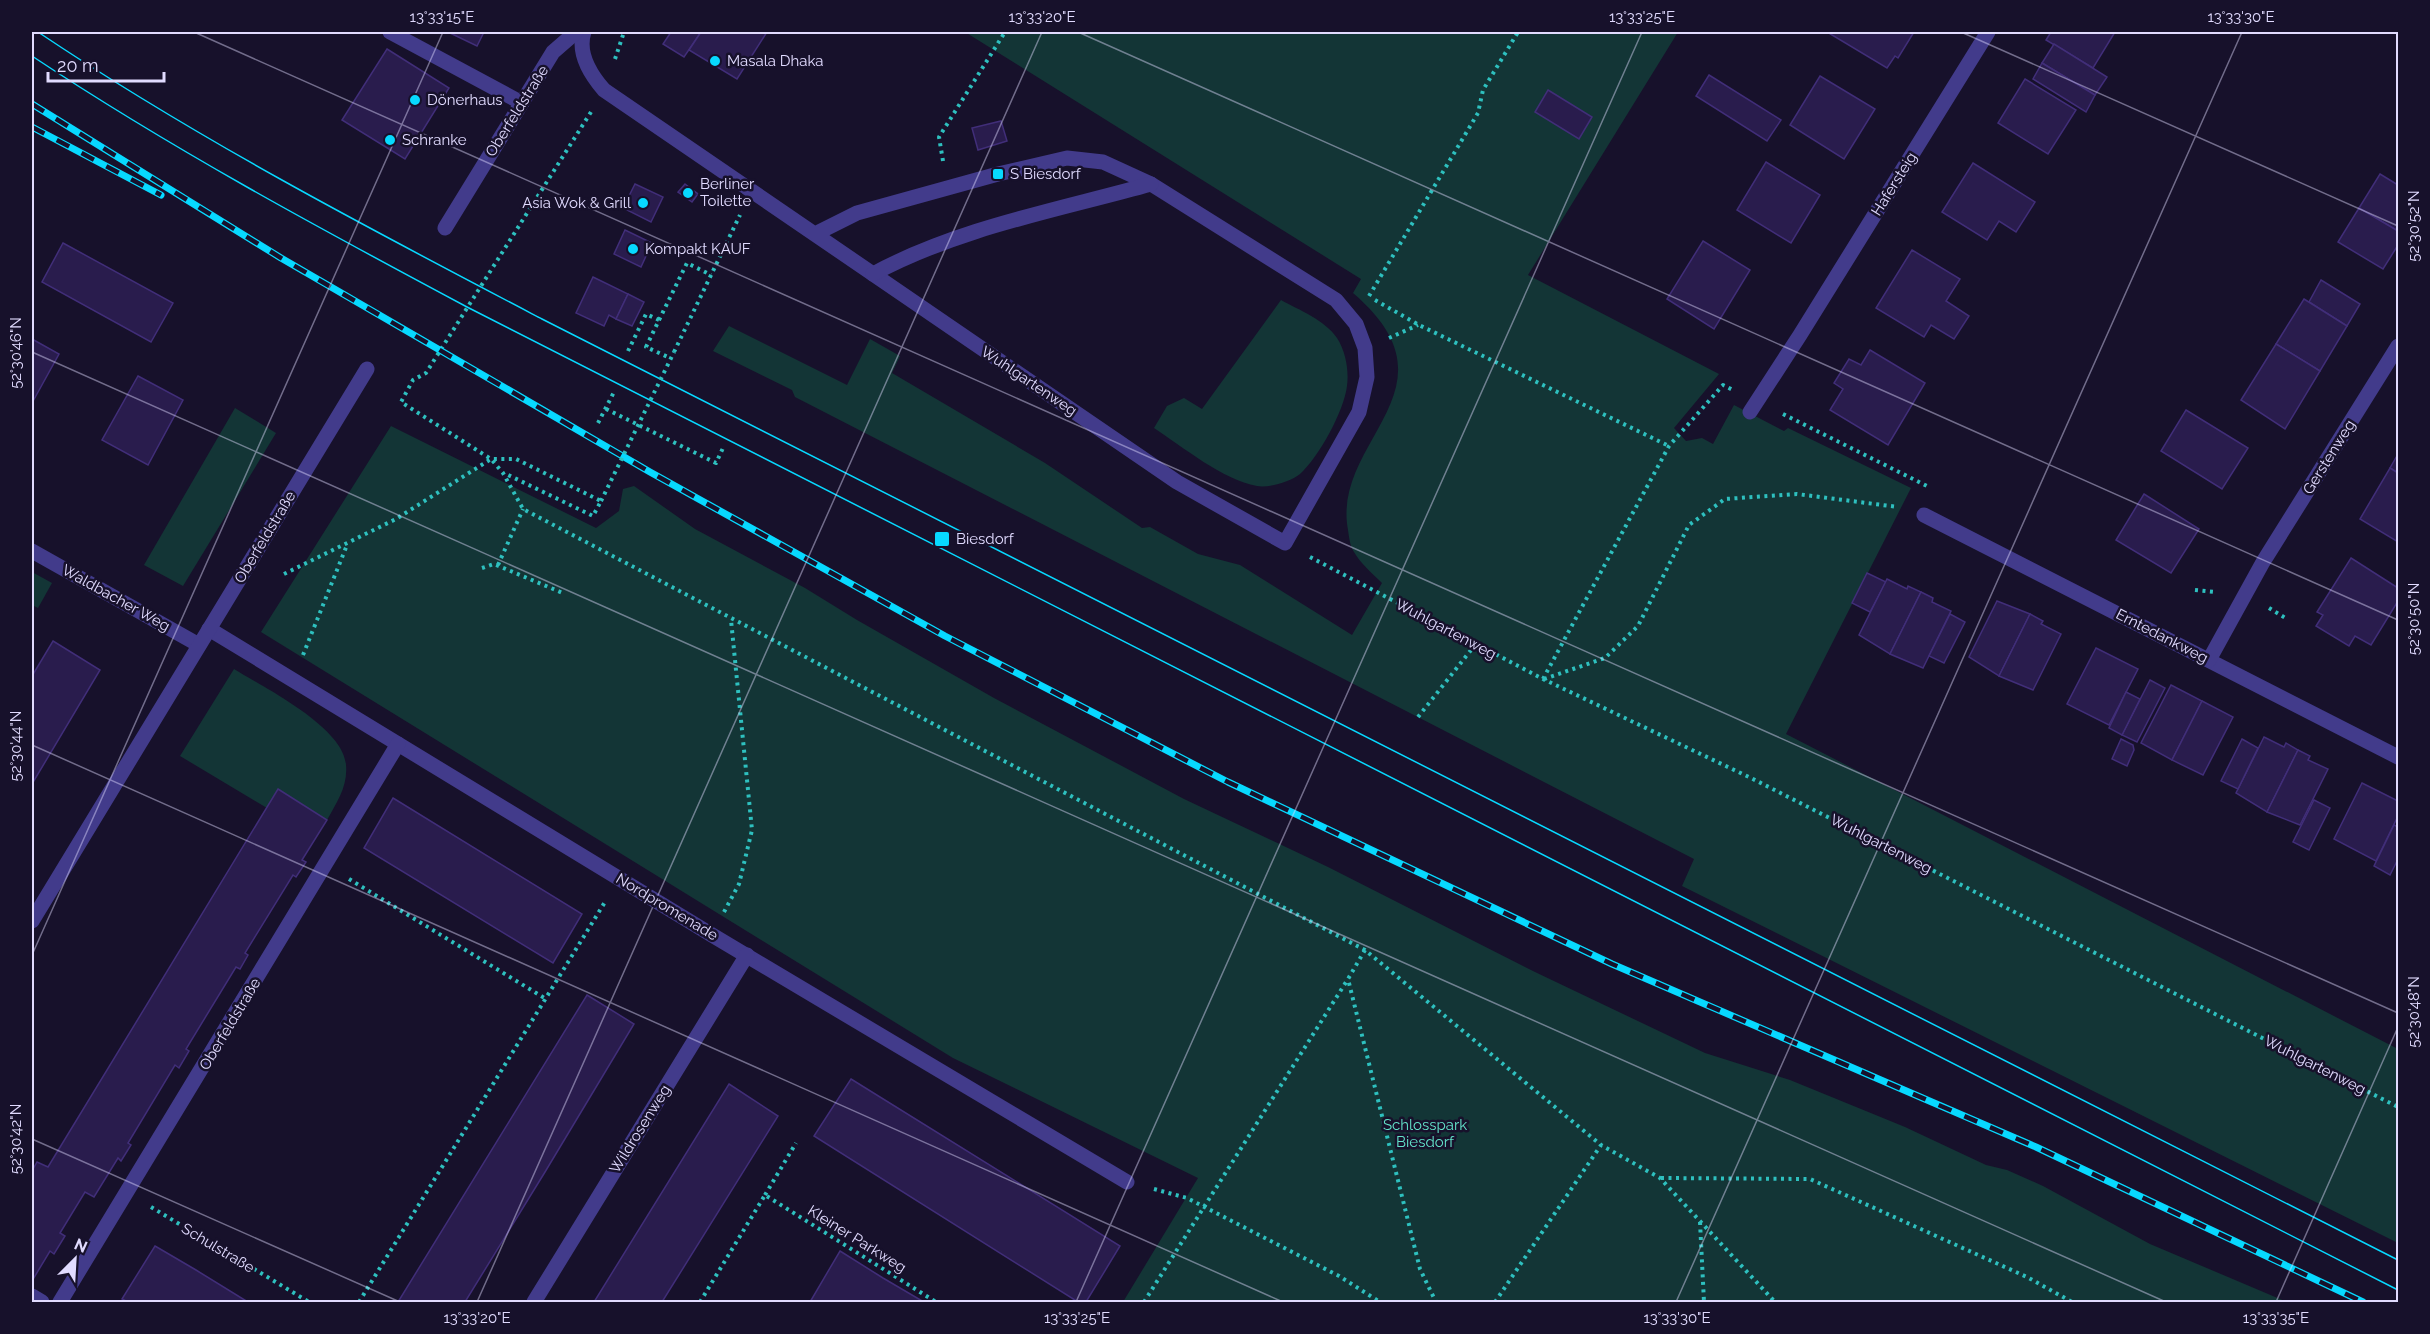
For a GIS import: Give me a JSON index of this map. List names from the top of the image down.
{
  "streets": {
    "street": [
      "Oberfeldstraße",
      "Hafersteig",
      "Wuhlgartenweg",
      "Gerstenweg",
      "Waldbacher Weg",
      "Erntedankweg",
      "Nordpromenade",
      "Wildrosenweg"
    ],
    "path": ["Kleiner Parkweg", "Schulstraße"]
  },
  "crossings": [
    ["Oberfeldstraße", "Waldbacher Weg"],
    ["Oberfeldstraße", "Nordpromenade"],
    ["Oberfeldstraße", "Schulstraße"],
    ["Gerstenweg", "Erntedankweg"],
    ["Nordpromenade", "Wildrosenweg"]
  ],
  "parks": ["Schlosspark Biesdorf"],
  "places": {
    "other": [
      "Masala Dhaka",
      "Dönerhaus",
      "Schranke",
      "Berliner Toilette",
      "Asia Wok & Grill",
      "Kompakt KAUF"
    ],
    "transit": ["S Biesdorf", "Biesdorf"]
  },
  "scale_bar": "20 m",
  "north": "top right",
  "coordinates": [
    "13°33'15\"E",
    "13°33'20\"E",
    "13°33'25\"E",
    "13°33'30\"E",
    "52°30'52\"N",
    "52°30'46\"N",
    "52°30'50\"N",
    "52°30'44\"N",
    "52°30'48\"N",
    "52°30'42\"N",
    "13°33'35\"E"
  ]
}
